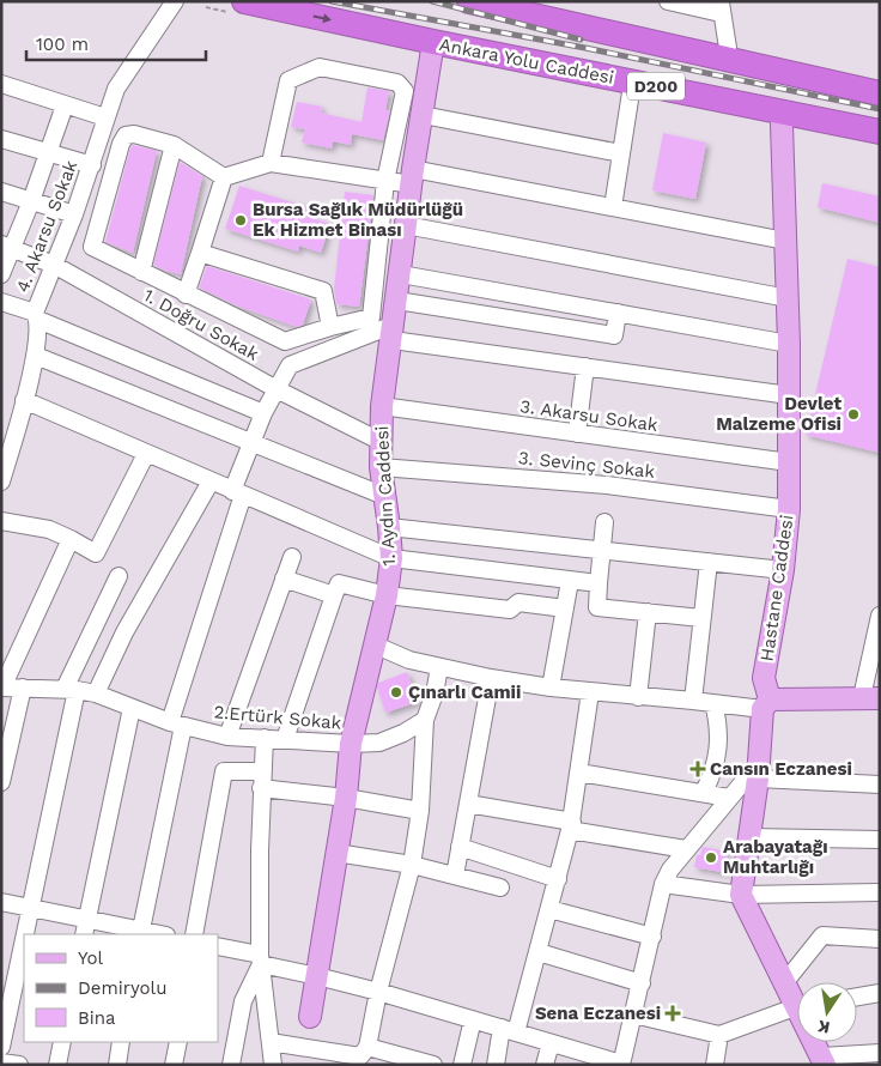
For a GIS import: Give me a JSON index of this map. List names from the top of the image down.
{
  "streets": {
    "highway": ["Ankara Yolu Caddesi", "D200"],
    "main road": ["1. Aydın Caddesi", "Hastane Caddesi"],
    "street": [
      "4. Akarsu Sokak",
      "1. Doğru Sokak",
      "3. Akarsu Sokak",
      "3. Sevinç Sokak",
      "2.Ertürk Sokak"
    ]
  },
  "crossings": [
    ["Ankara Yolu Caddesi", "1. Aydın Caddesi"],
    ["4. Akarsu Sokak", "1. Doğru Sokak"],
    ["1. Doğru Sokak", "1. Aydın Caddesi"],
    ["3. Akarsu Sokak", "1. Aydın Caddesi"],
    ["3. Akarsu Sokak", "Hastane Caddesi"],
    ["3. Sevinç Sokak", "1. Aydın Caddesi"],
    ["3. Sevinç Sokak", "Hastane Caddesi"],
    ["1. Aydın Caddesi", "2.Ertürk Sokak"]
  ],
  "places": {
    "other": [
      "Bursa Sağlık Müdürlüğü Ek Hizmet Binası",
      "Devlet Malzeme Ofisi",
      "Çınarlı Camii",
      "Arabayatağı Muhtarlığı"
    ],
    "health": ["Cansın Eczanesi", "Sena Eczanesi"]
  },
  "legend": ["Yol", "Demiryolu", "Bina"],
  "scale_bar": "100 m",
  "north": "bottom"
}
